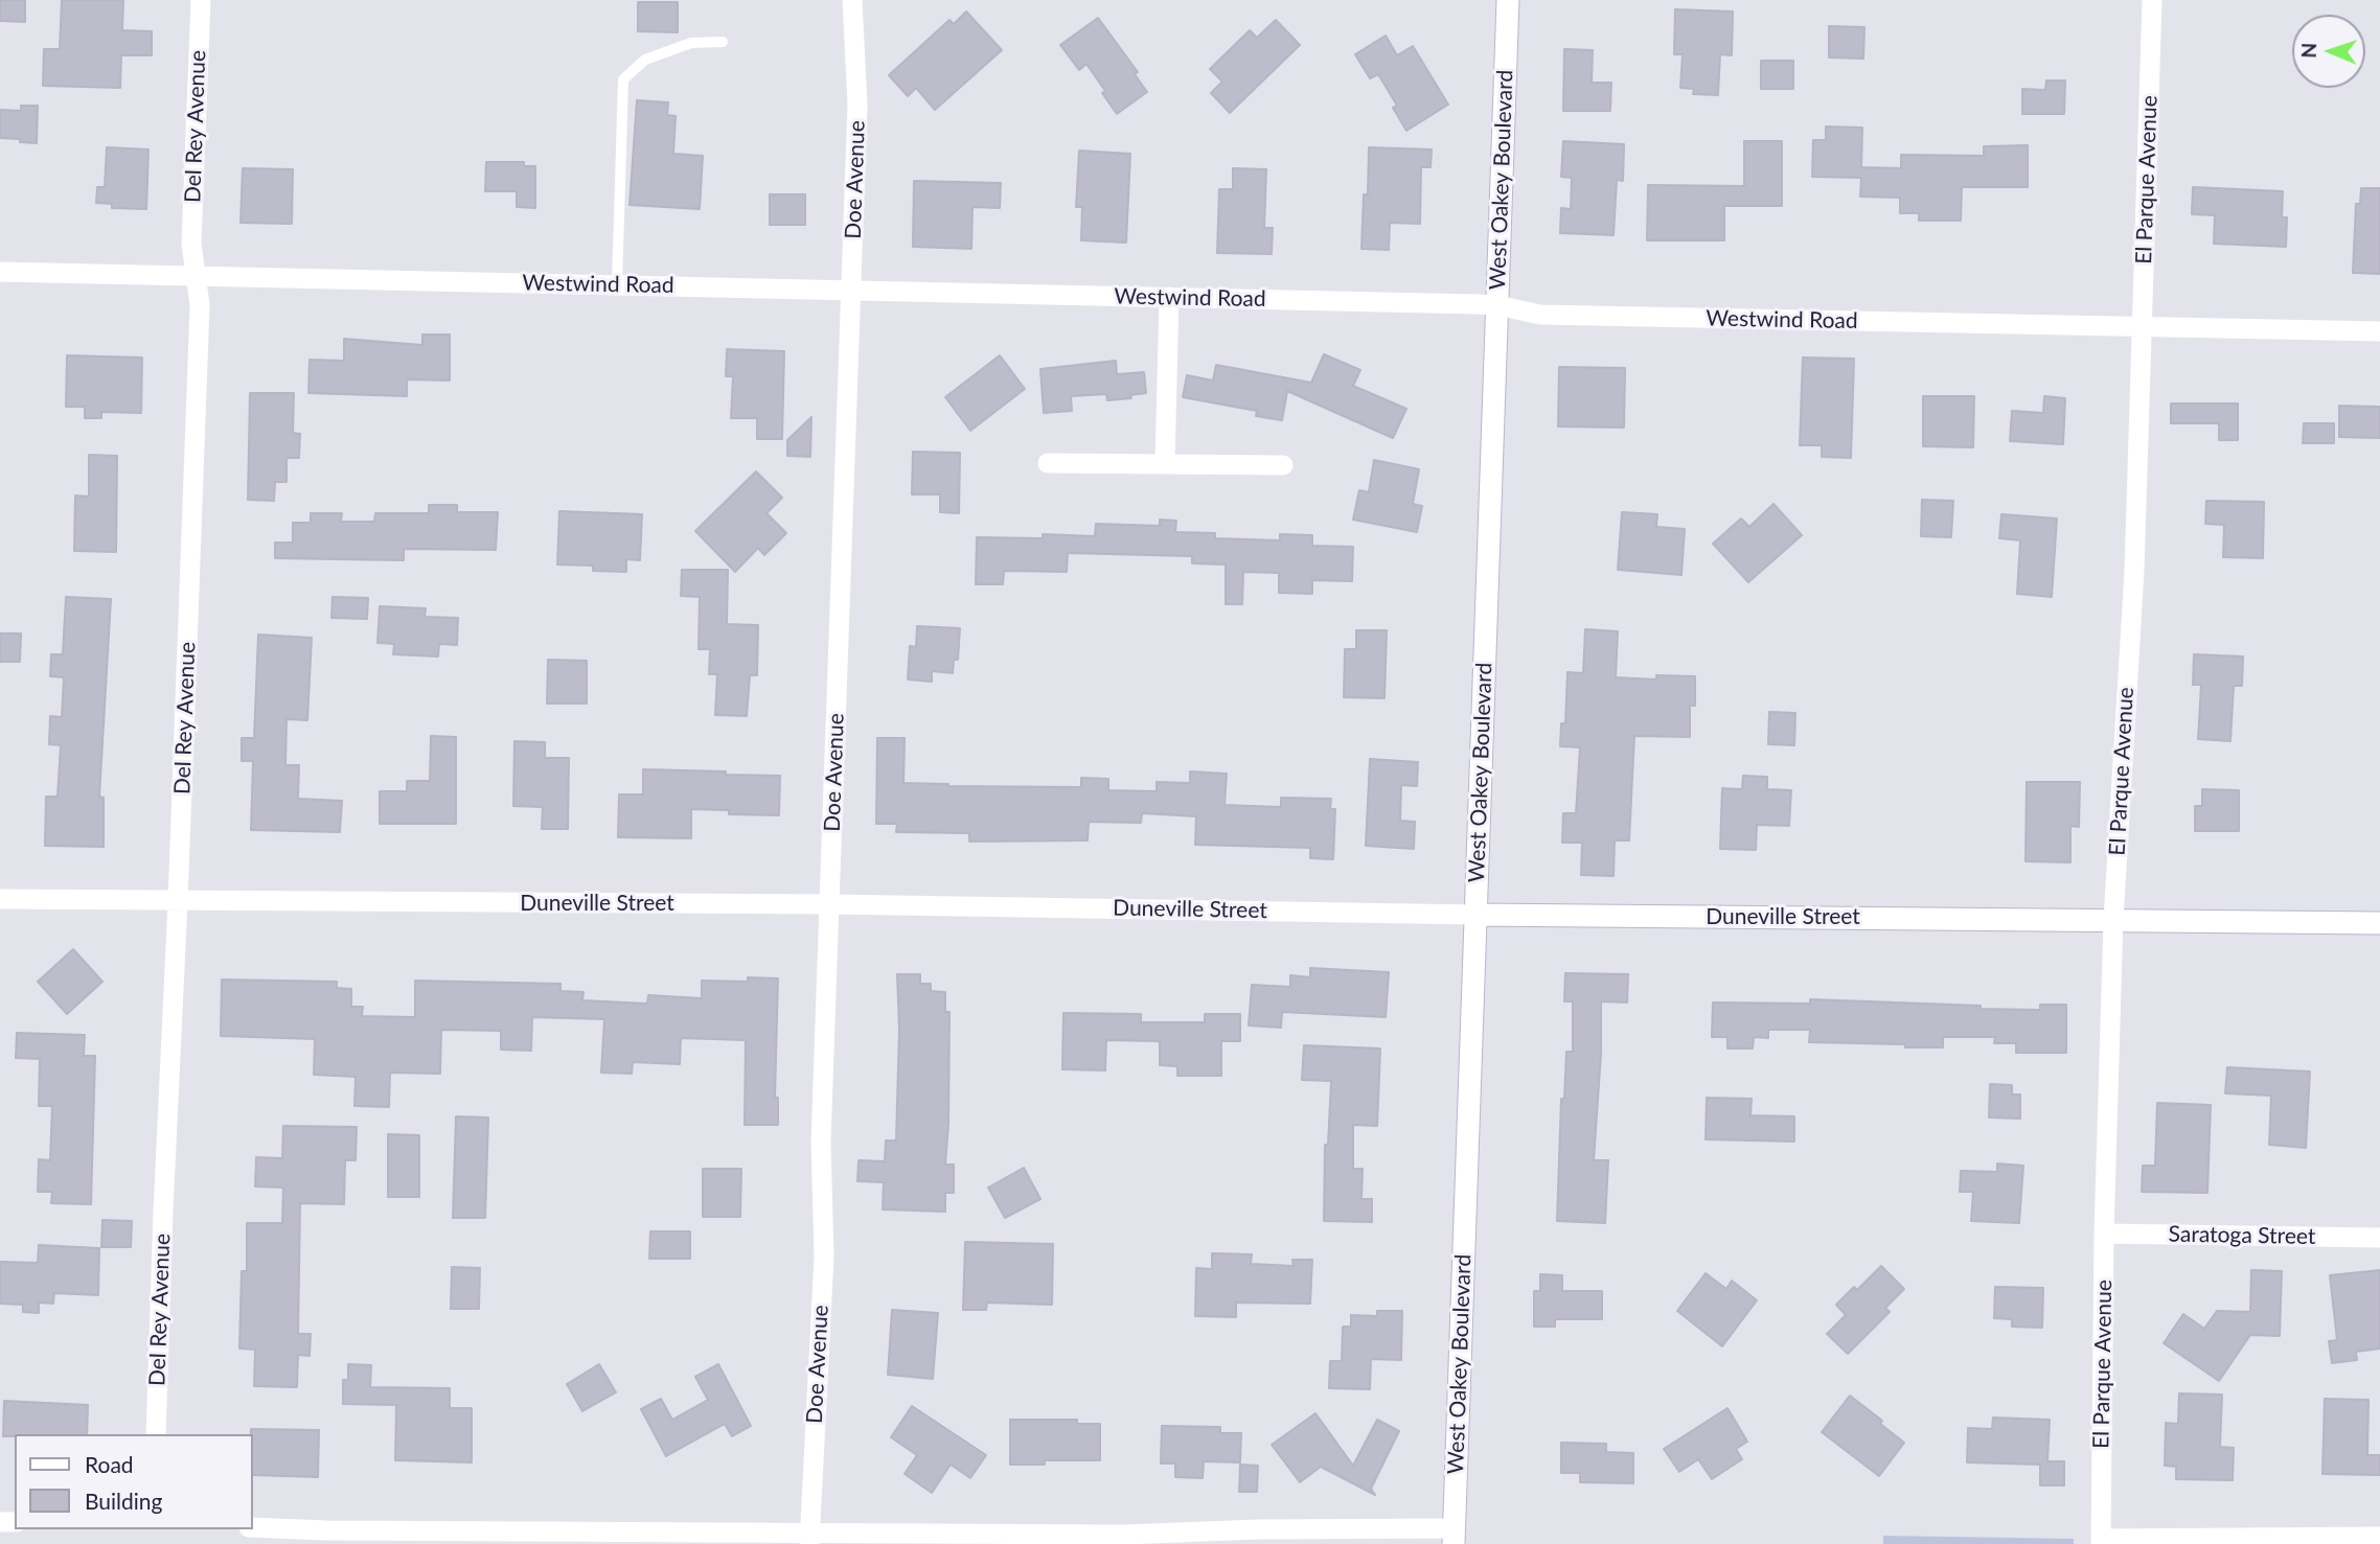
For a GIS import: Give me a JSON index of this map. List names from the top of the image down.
{
  "streets": {
    "main road": ["West Oakey Boulevard", "Duneville Street"],
    "street": [
      "Del Rey Avenue",
      "Doe Avenue",
      "El Parque Avenue",
      "Westwind Road",
      "Saratoga Street"
    ]
  },
  "crossings": [
    ["Del Rey Avenue", "Westwind Road"],
    ["Del Rey Avenue", "Duneville Street"],
    ["Doe Avenue", "Westwind Road"],
    ["Doe Avenue", "Duneville Street"],
    ["West Oakey Boulevard", "Westwind Road"],
    ["West Oakey Boulevard", "Duneville Street"],
    ["El Parque Avenue", "Westwind Road"],
    ["El Parque Avenue", "Duneville Street"],
    ["El Parque Avenue", "Saratoga Street"]
  ],
  "legend": ["Road", "Building"],
  "north": "left"
}
